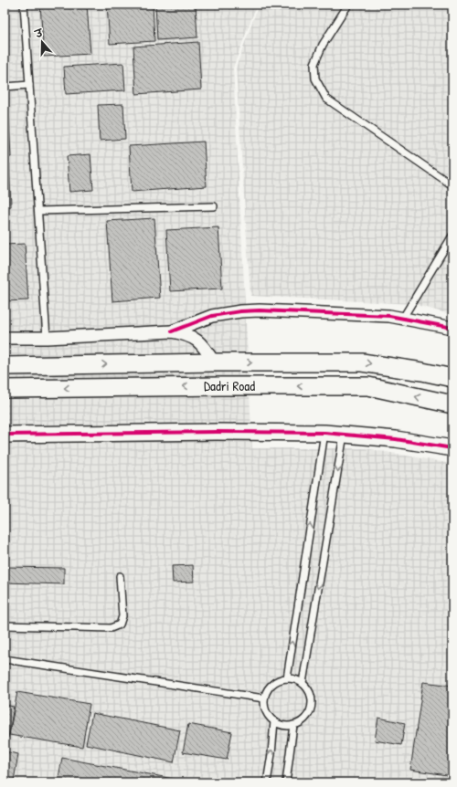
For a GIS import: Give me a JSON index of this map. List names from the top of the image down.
{
  "streets": {
    "main road": ["Dadri Road"]
  },
  "north": "top"
}
